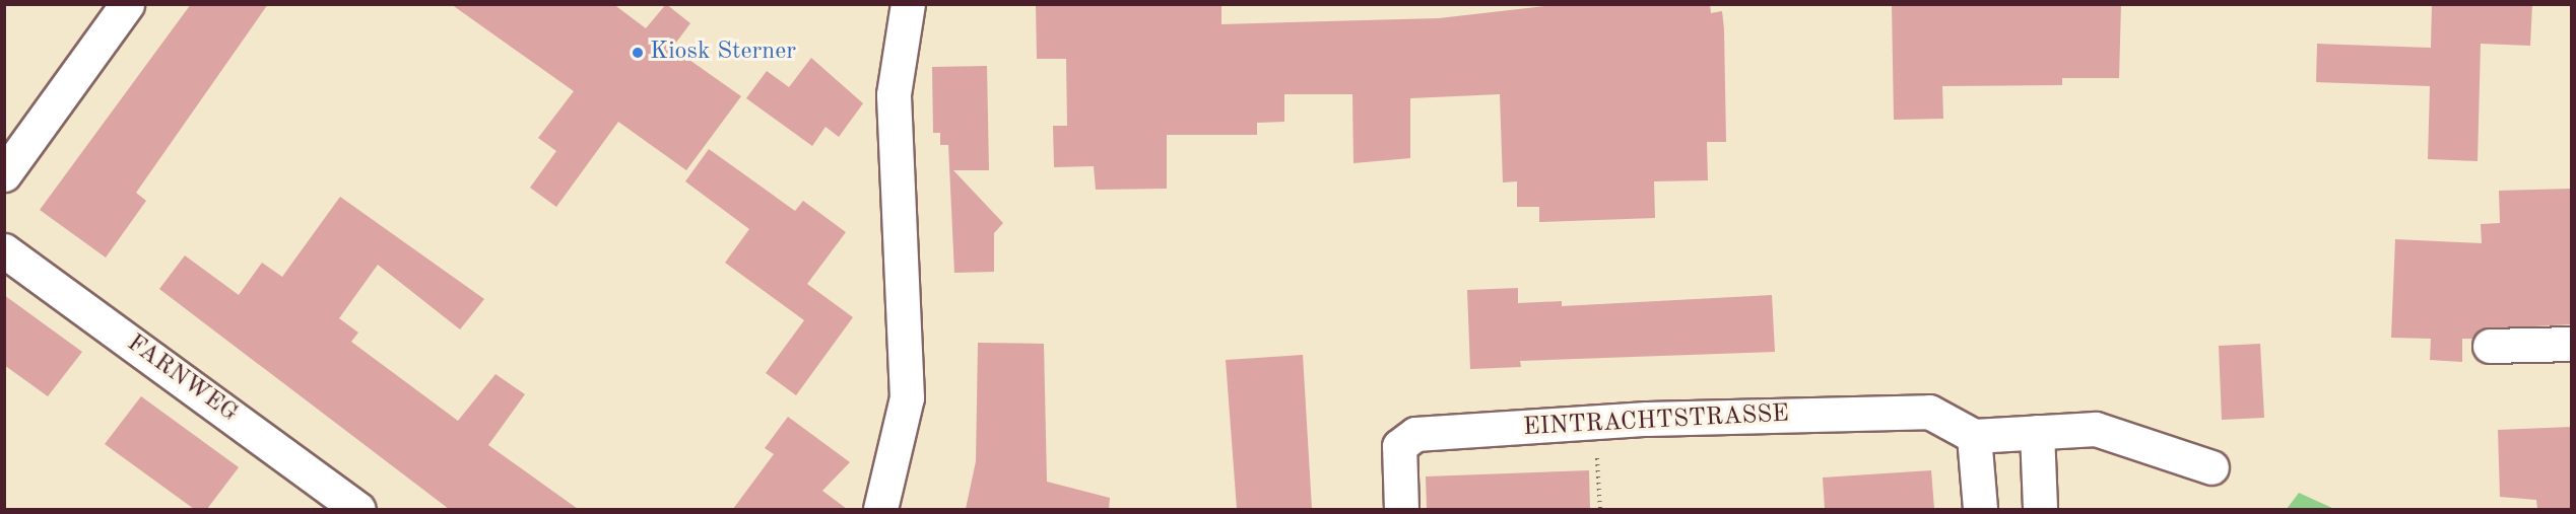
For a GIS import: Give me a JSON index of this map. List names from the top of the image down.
{
  "streets": {
    "street": ["FARNWEG", "EINTRACHTSTRASSE"]
  },
  "places": ["Kiosk Sterner"]
}
